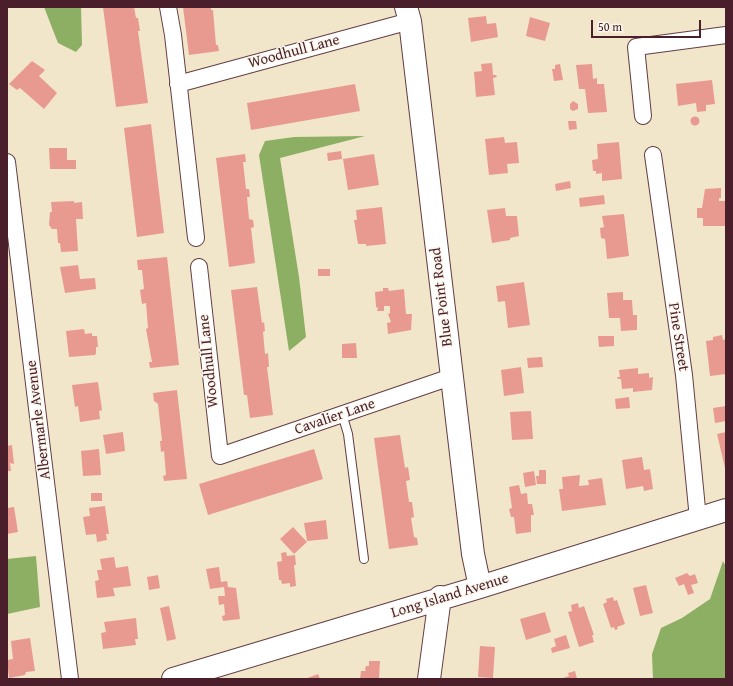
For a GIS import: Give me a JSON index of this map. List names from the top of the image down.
{
  "streets": {
    "street": [
      "Woodhull Lane",
      "Blue Point Road",
      "Pine Street",
      "Cavalier Lane",
      "Albermarle Avenue",
      "Long Island Avenue"
    ]
  },
  "crossings": [
    ["Woodhull Lane", "Blue Point Road"],
    ["Woodhull Lane", "Cavalier Lane"],
    ["Blue Point Road", "Cavalier Lane"],
    ["Blue Point Road", "Long Island Avenue"],
    ["Pine Street", "Long Island Avenue"]
  ],
  "scale_bar": "50 m"
}
